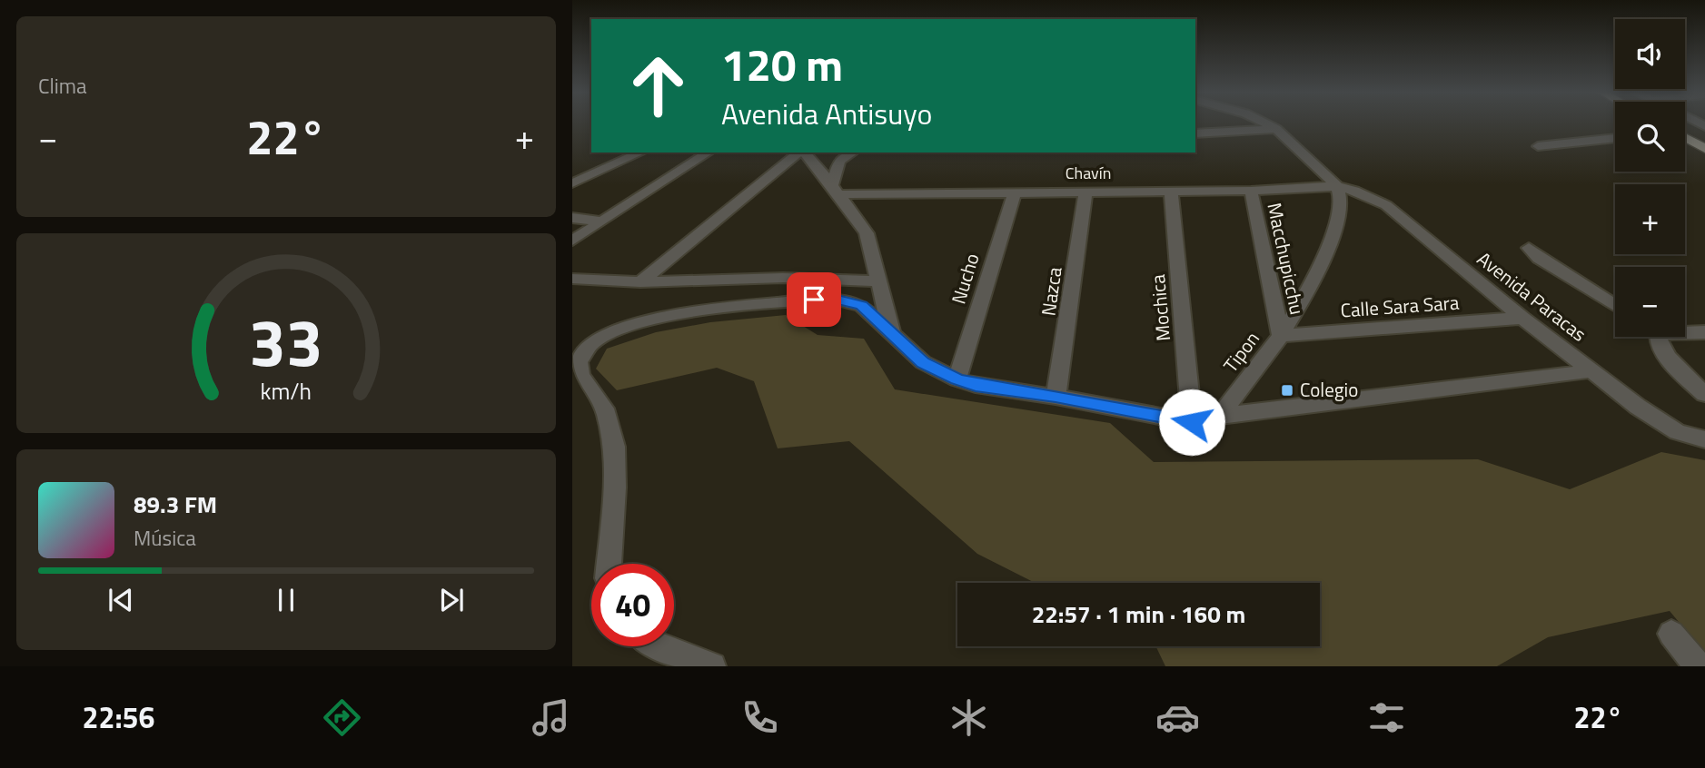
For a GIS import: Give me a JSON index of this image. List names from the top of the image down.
{
  "streets": {
    "street": [
      "Chavín",
      "Macchupicchu",
      "Nucho",
      "Nazca",
      "Avenida Paracas",
      "Calle Sara Sara",
      "Mochica",
      "Tipon"
    ]
  },
  "crossings": [
    ["Chavín", "Macchupicchu"],
    ["Chavín", "Nucho"],
    ["Chavín", "Nazca"],
    ["Chavín", "Avenida Paracas"],
    ["Chavín", "Mochica"],
    ["Chavín", "Tipon"],
    ["Macchupicchu", "Calle Sara Sara"],
    ["Macchupicchu", "Tipon"],
    ["Avenida Paracas", "Calle Sara Sara"],
    ["Avenida Paracas", "Tipon"],
    ["Calle Sara Sara", "Tipon"]
  ],
  "places": {
    "transit": ["Colegio"]
  },
  "page": {
    "tile": "Clima",
    "map_buttons": ["+", "−"],
    "turn": ["120 m", "Avenida Antisuyo"],
    "heat": ["−", "22°", "+"],
    "song": ["89.3 FM", "Música"],
    "limit": "40",
    "trip": "22:57 · 1 min · 160 m",
    "tabs": ["22:56", "22°"],
    "gauge": ["33", "km/h"]
  }
}
